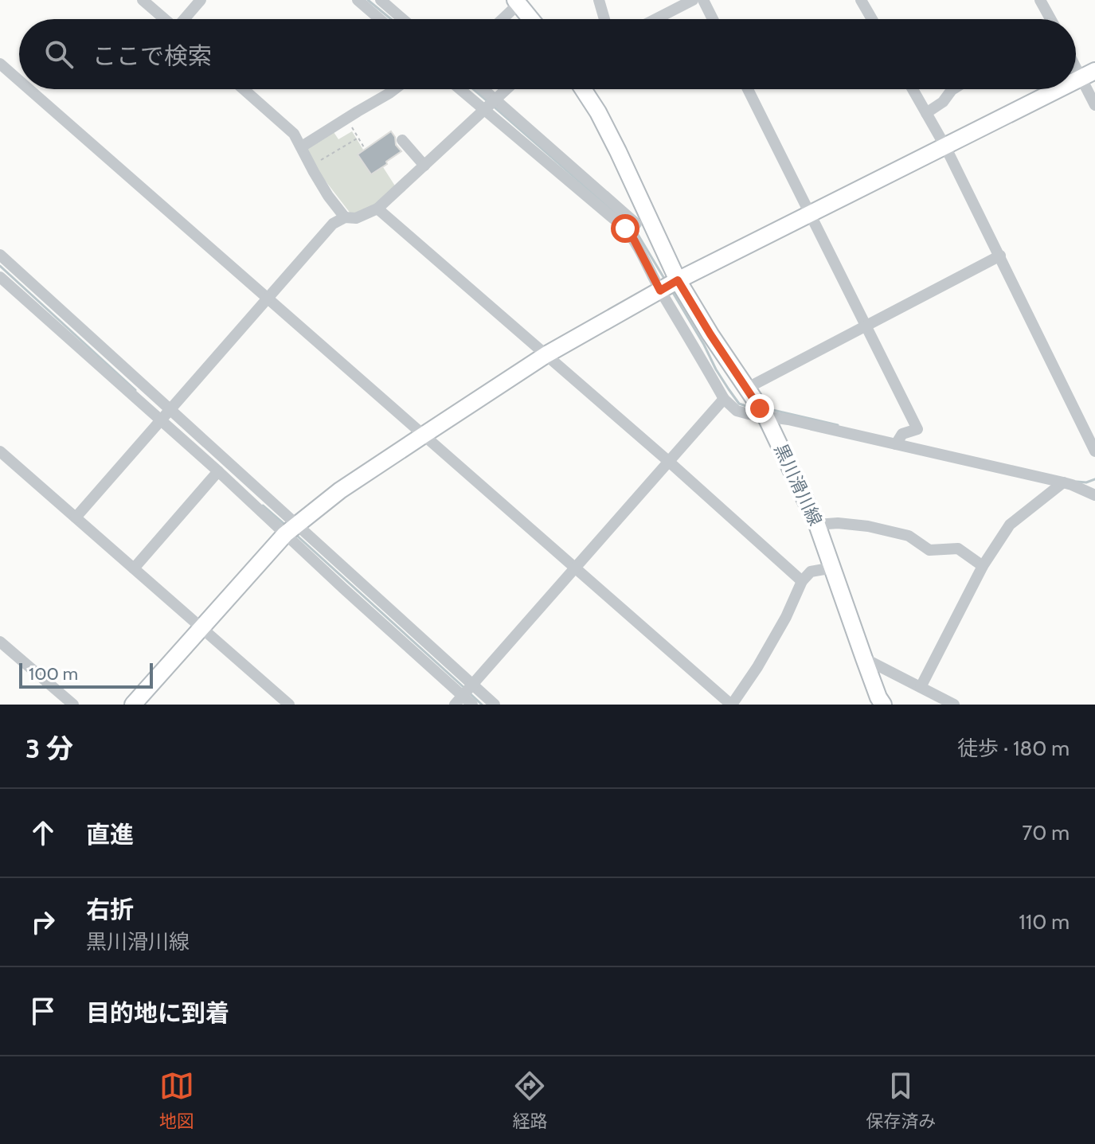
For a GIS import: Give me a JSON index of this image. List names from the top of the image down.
{
  "streets": {
    "street": ["黒川滑川線"]
  },
  "scale_bar": "100 m",
  "page": {
    "search": "ここで検索",
    "scale": "100 m",
    "heading": ["3 分", "徒歩 · 180 m"],
    "list": [
      ["直進", "70 m"],
      ["右折", "黒川滑川線", "110 m"],
      "目的地に到着"
    ],
    "nav": ["地図", "経路", "保存済み"]
  }
}
